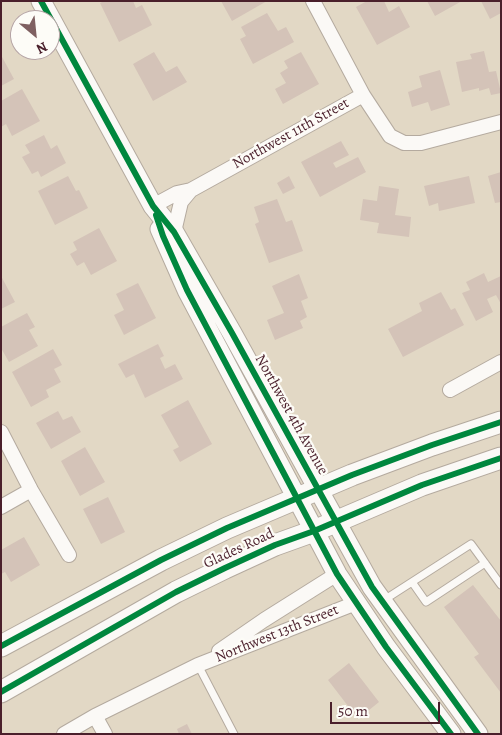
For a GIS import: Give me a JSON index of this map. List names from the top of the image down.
{
  "streets": {
    "main road": ["Glades Road"],
    "street": ["Northwest 11th Street", "Northwest 4th Avenue", "Northwest 13th Street"]
  },
  "crossings": [
    ["Northwest 11th Street", "Northwest 4th Avenue"],
    ["Northwest 4th Avenue", "Glades Road"],
    ["Northwest 4th Avenue", "Northwest 13th Street"]
  ],
  "scale_bar": "50 m",
  "north": "bottom right"
}
